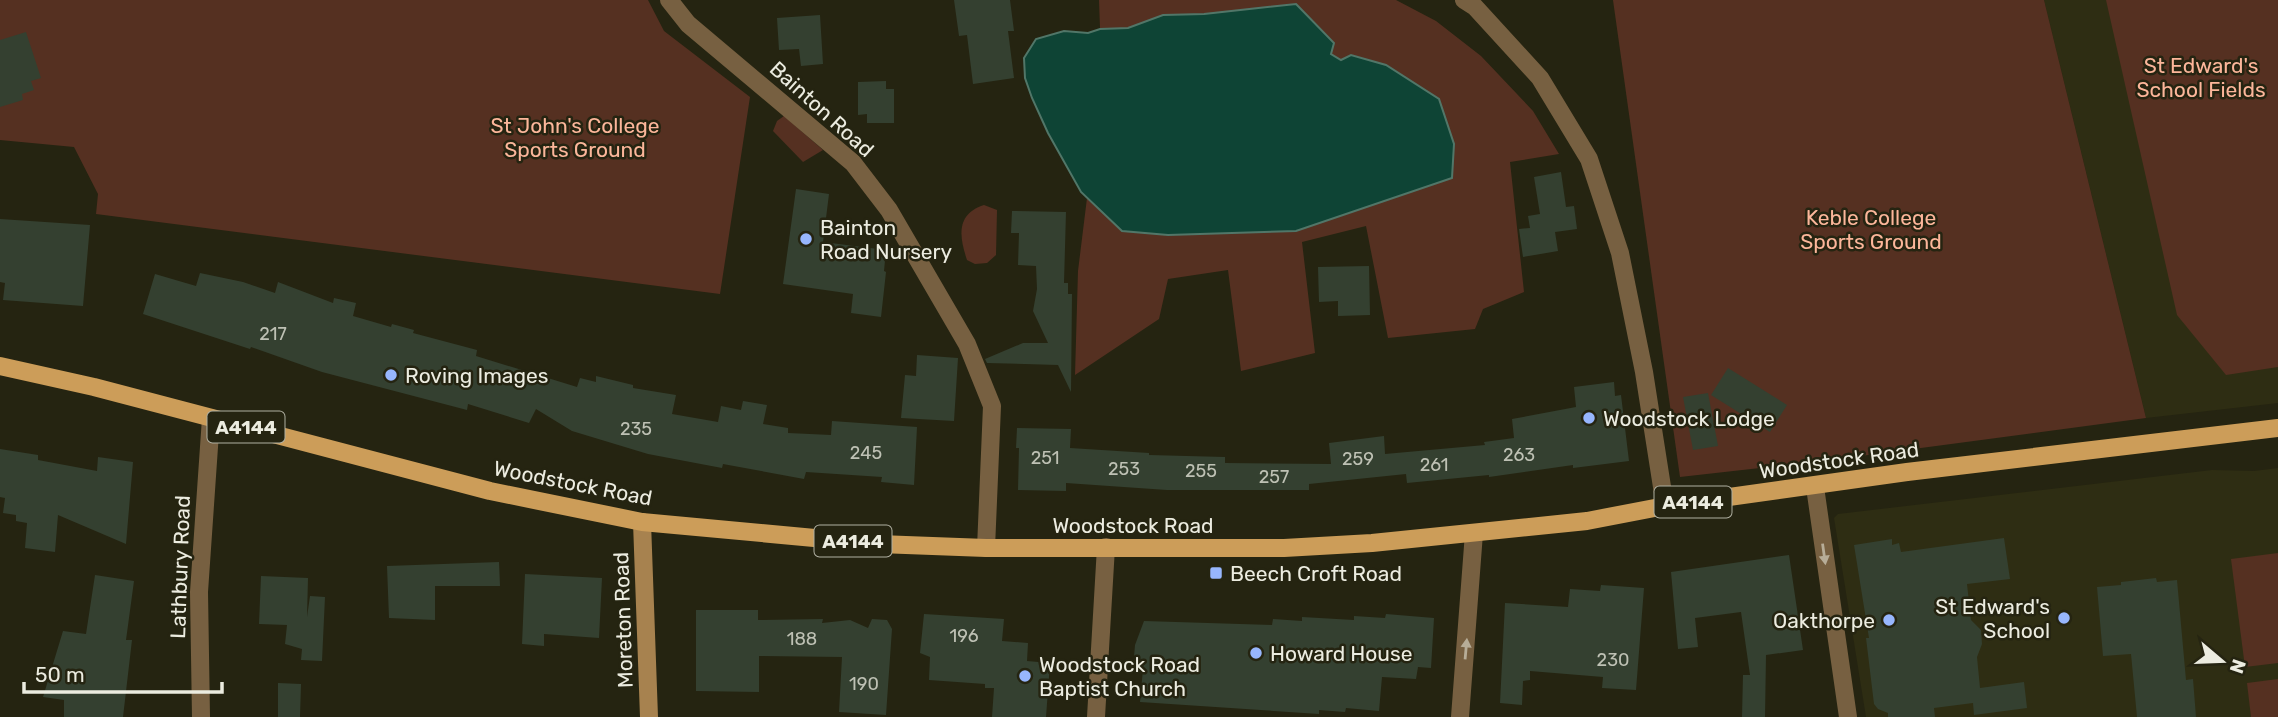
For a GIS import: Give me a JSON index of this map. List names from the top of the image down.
{
  "streets": {
    "main road": ["A4144", "Woodstock Road", "Moreton Road"],
    "street": ["Bainton Road", "Lathbury Road"]
  },
  "crossings": [
    ["Bainton Road", "Woodstock Road"],
    ["Woodstock Road", "Lathbury Road"],
    ["Woodstock Road", "Moreton Road"]
  ],
  "parks": ["St Edward's School Fields", "St John's College Sports Ground", "Keble College Sports Ground"],
  "places": {
    "other": [
      "Bainton Road Nursery",
      "Roving Images",
      "Woodstock Lodge",
      "St Edward's School",
      "Oakthorpe",
      "Howard House",
      "Woodstock Road Baptist Church"
    ],
    "transit": ["Beech Croft Road"]
  },
  "house_numbers": [
    "217",
    "235",
    "245",
    "263",
    "251",
    "259",
    "261",
    "253",
    "255",
    "257",
    "196",
    "188",
    "230",
    "190"
  ],
  "scale_bar": "50 m",
  "north": "right"
}
